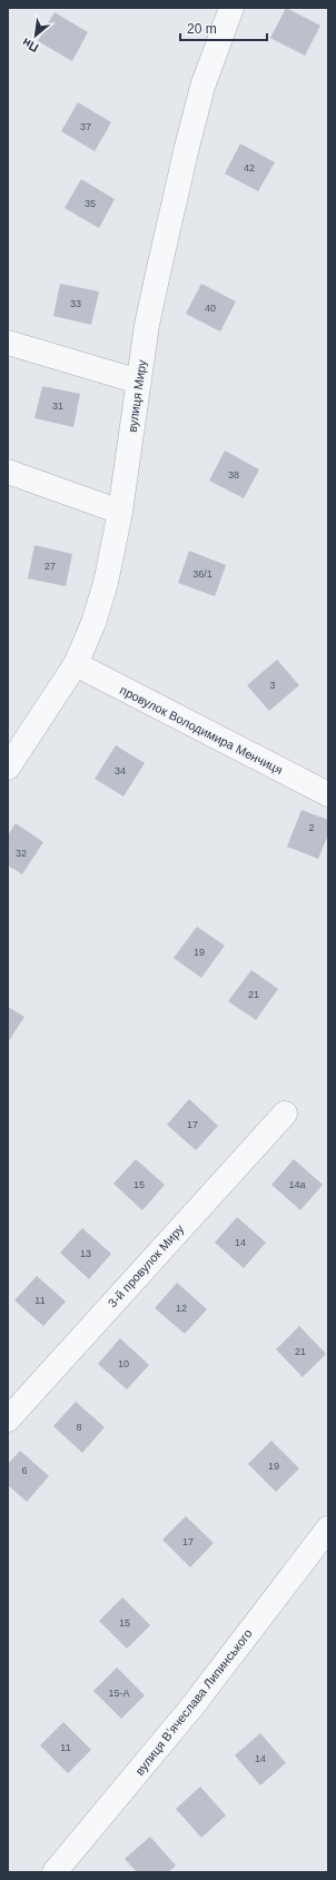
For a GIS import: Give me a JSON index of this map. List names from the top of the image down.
{
  "streets": {
    "street": [
      "вулиця Миру",
      "провулок Володимира Менчиця",
      "3-й провулок Миру",
      "вулиця Вʼячеслава Липинського"
    ]
  },
  "crossings": [
    ["вулиця Миру", "провулок Володимира Менчиця"]
  ],
  "house_numbers": [
    "37",
    "42",
    "35",
    "33",
    "40",
    "31",
    "38",
    "27",
    "36/1",
    "3",
    "34",
    "2",
    "32",
    "19",
    "21",
    "17",
    "15",
    "14а",
    "14",
    "13",
    "11",
    "12",
    "21",
    "10",
    "8",
    "19",
    "6",
    "17",
    "15",
    "15-А",
    "11",
    "14"
  ],
  "scale_bar": "20 m",
  "north": "bottom left"
}
